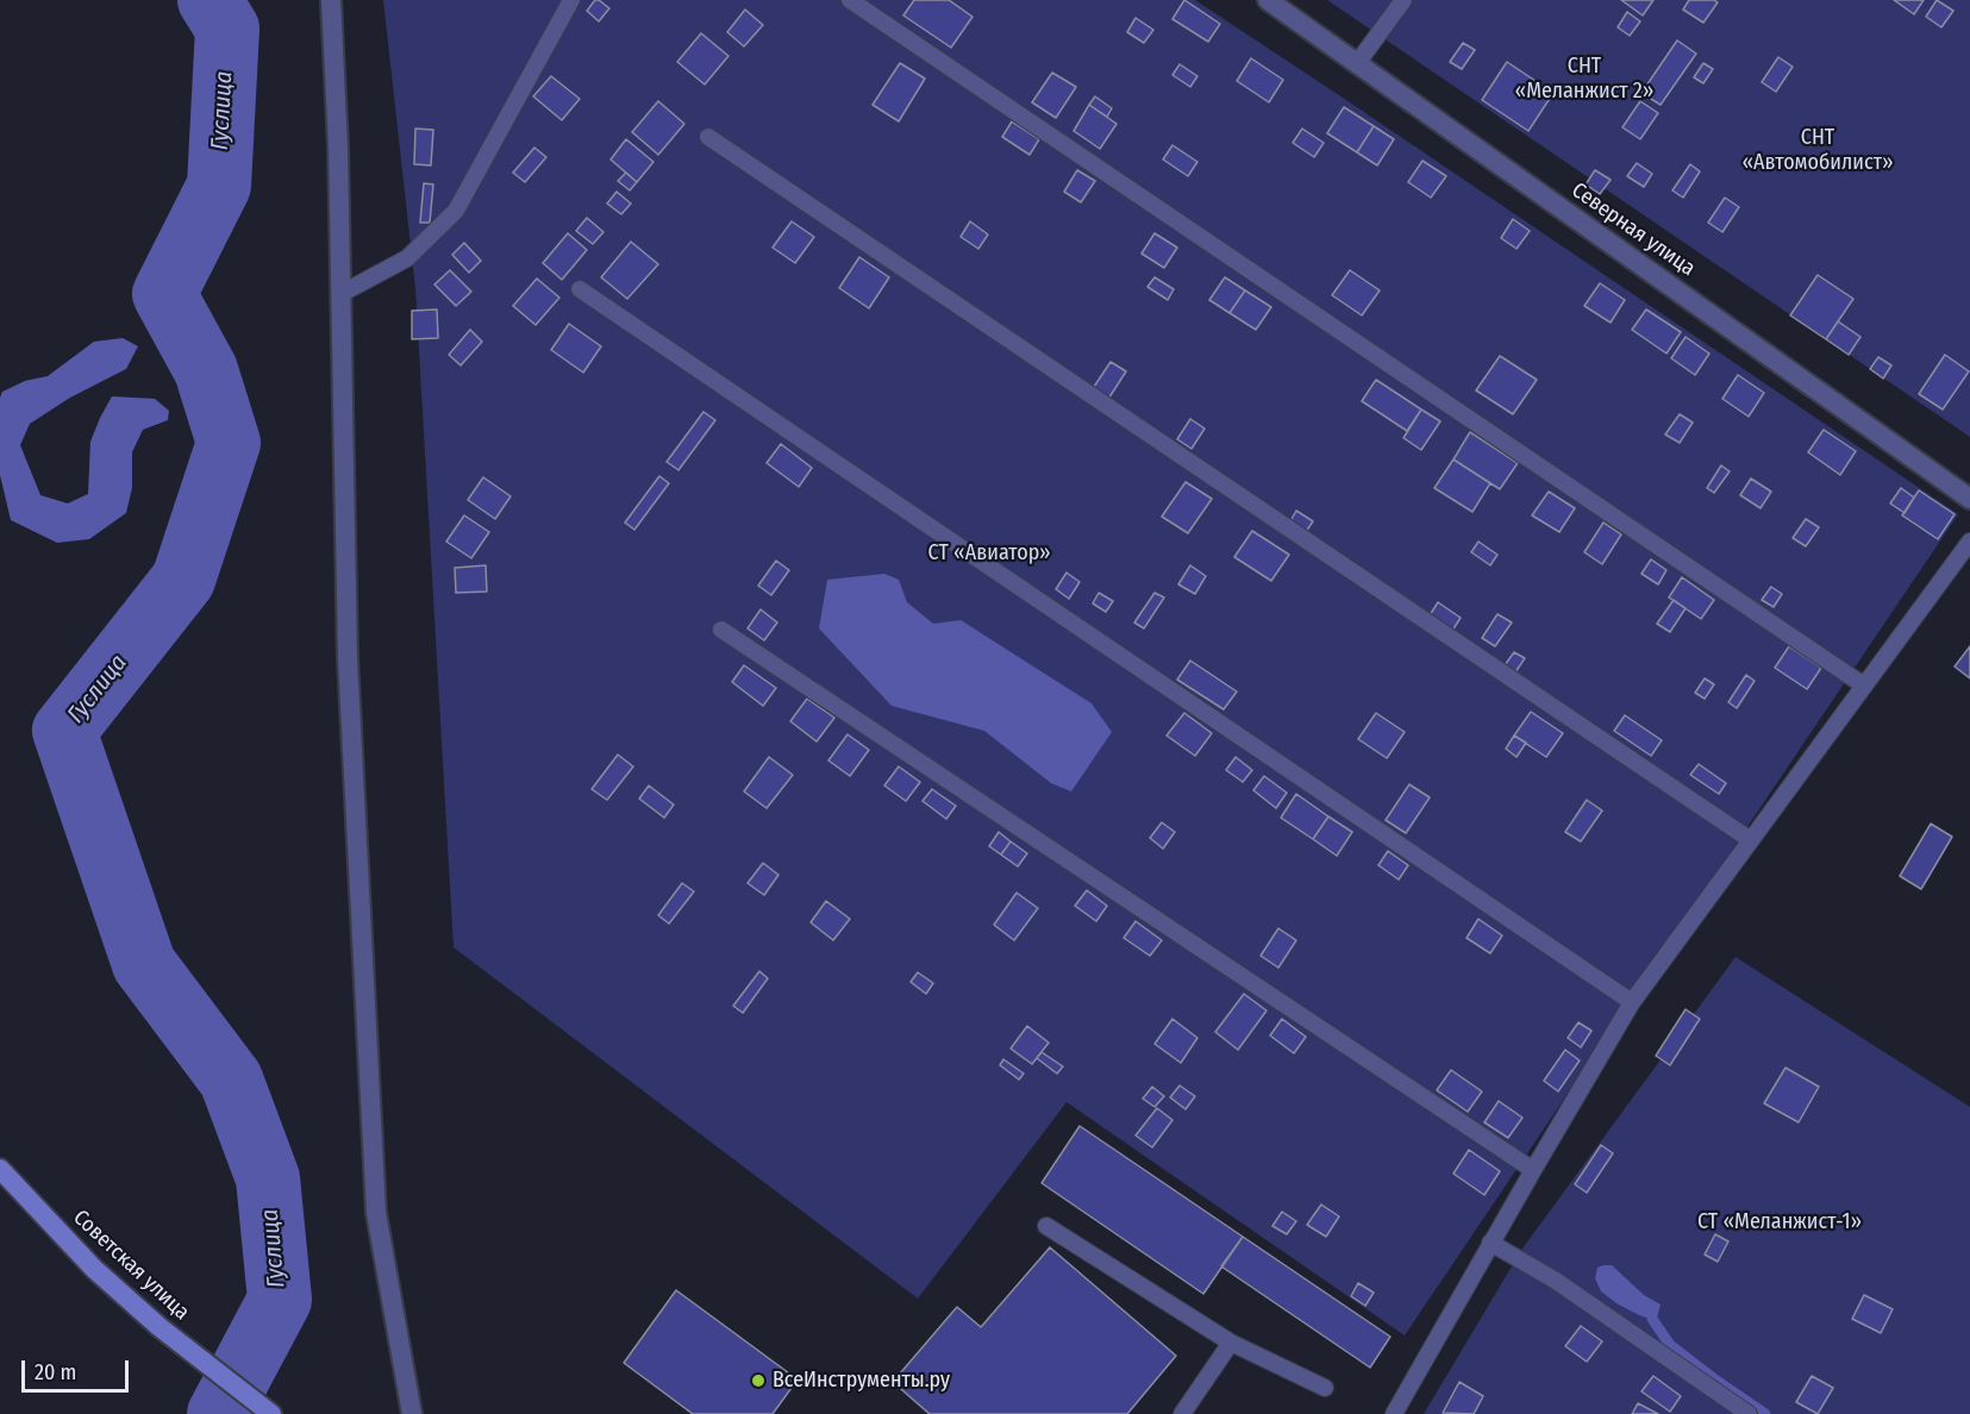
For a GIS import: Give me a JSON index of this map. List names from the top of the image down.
{
  "streets": {
    "main road": ["Советская улица"],
    "street": ["Северная улица"]
  },
  "water": ["Гуслица"],
  "parks": [
    "СНТ «Меланжист 2»",
    "СНТ «Автомобилист»",
    "СТ «Авиатор»",
    "СТ «Меланжист-1»"
  ],
  "places": ["ВсеИнструменты.ру"],
  "scale_bar": "20 m"
}
